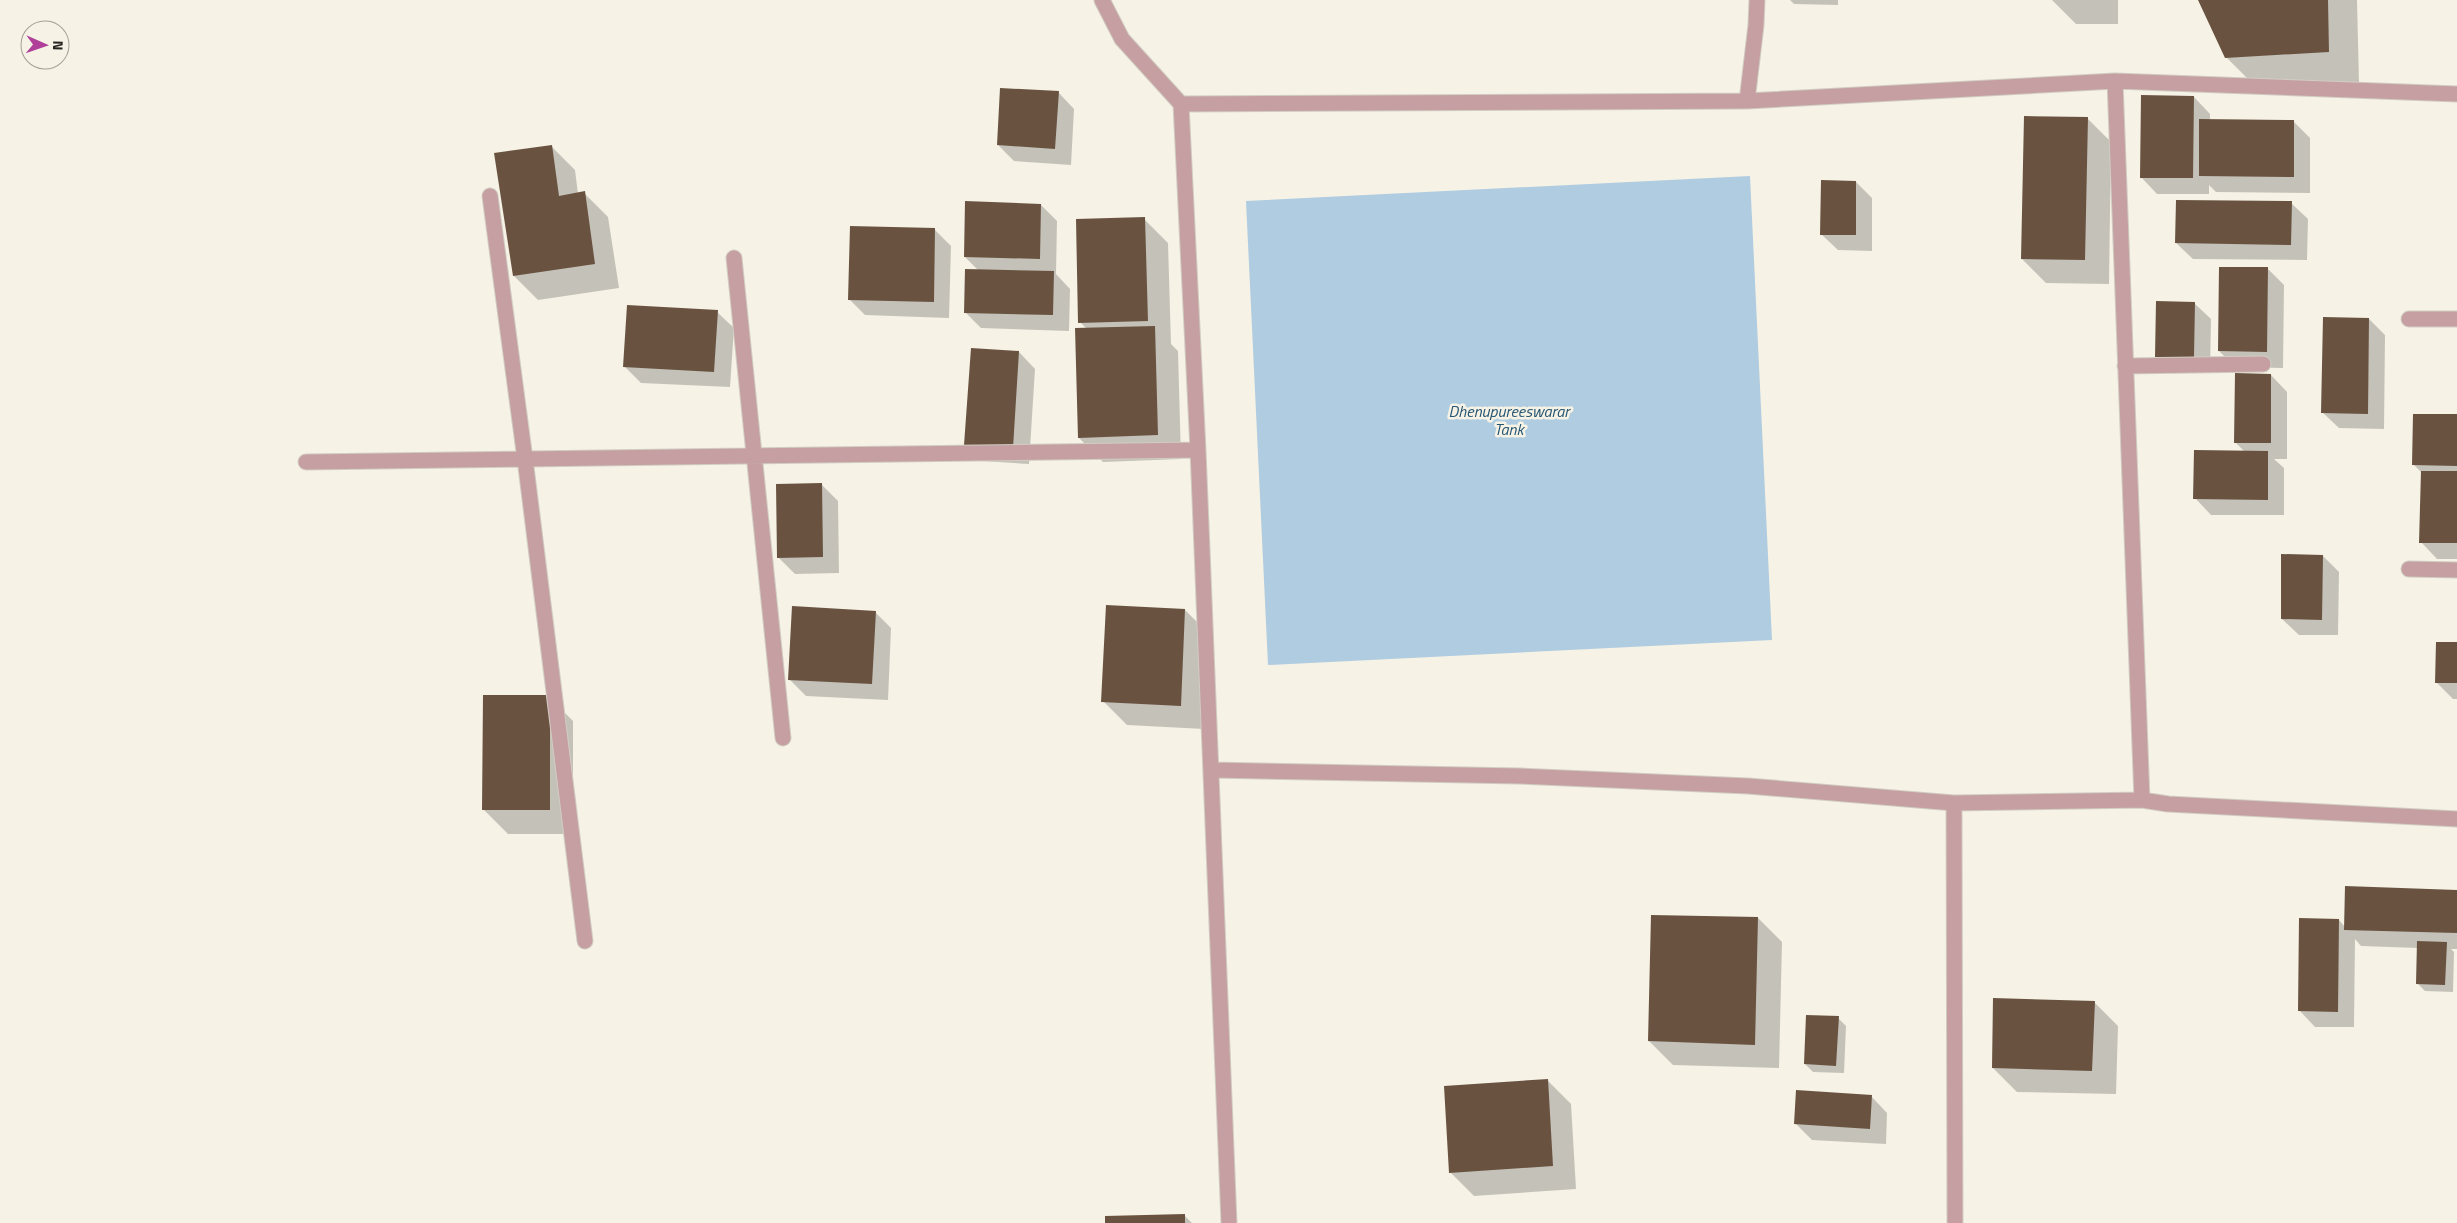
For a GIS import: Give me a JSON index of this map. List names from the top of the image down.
{
  "water": ["Dhenupureeswarar Tank"],
  "north": "right"
}
